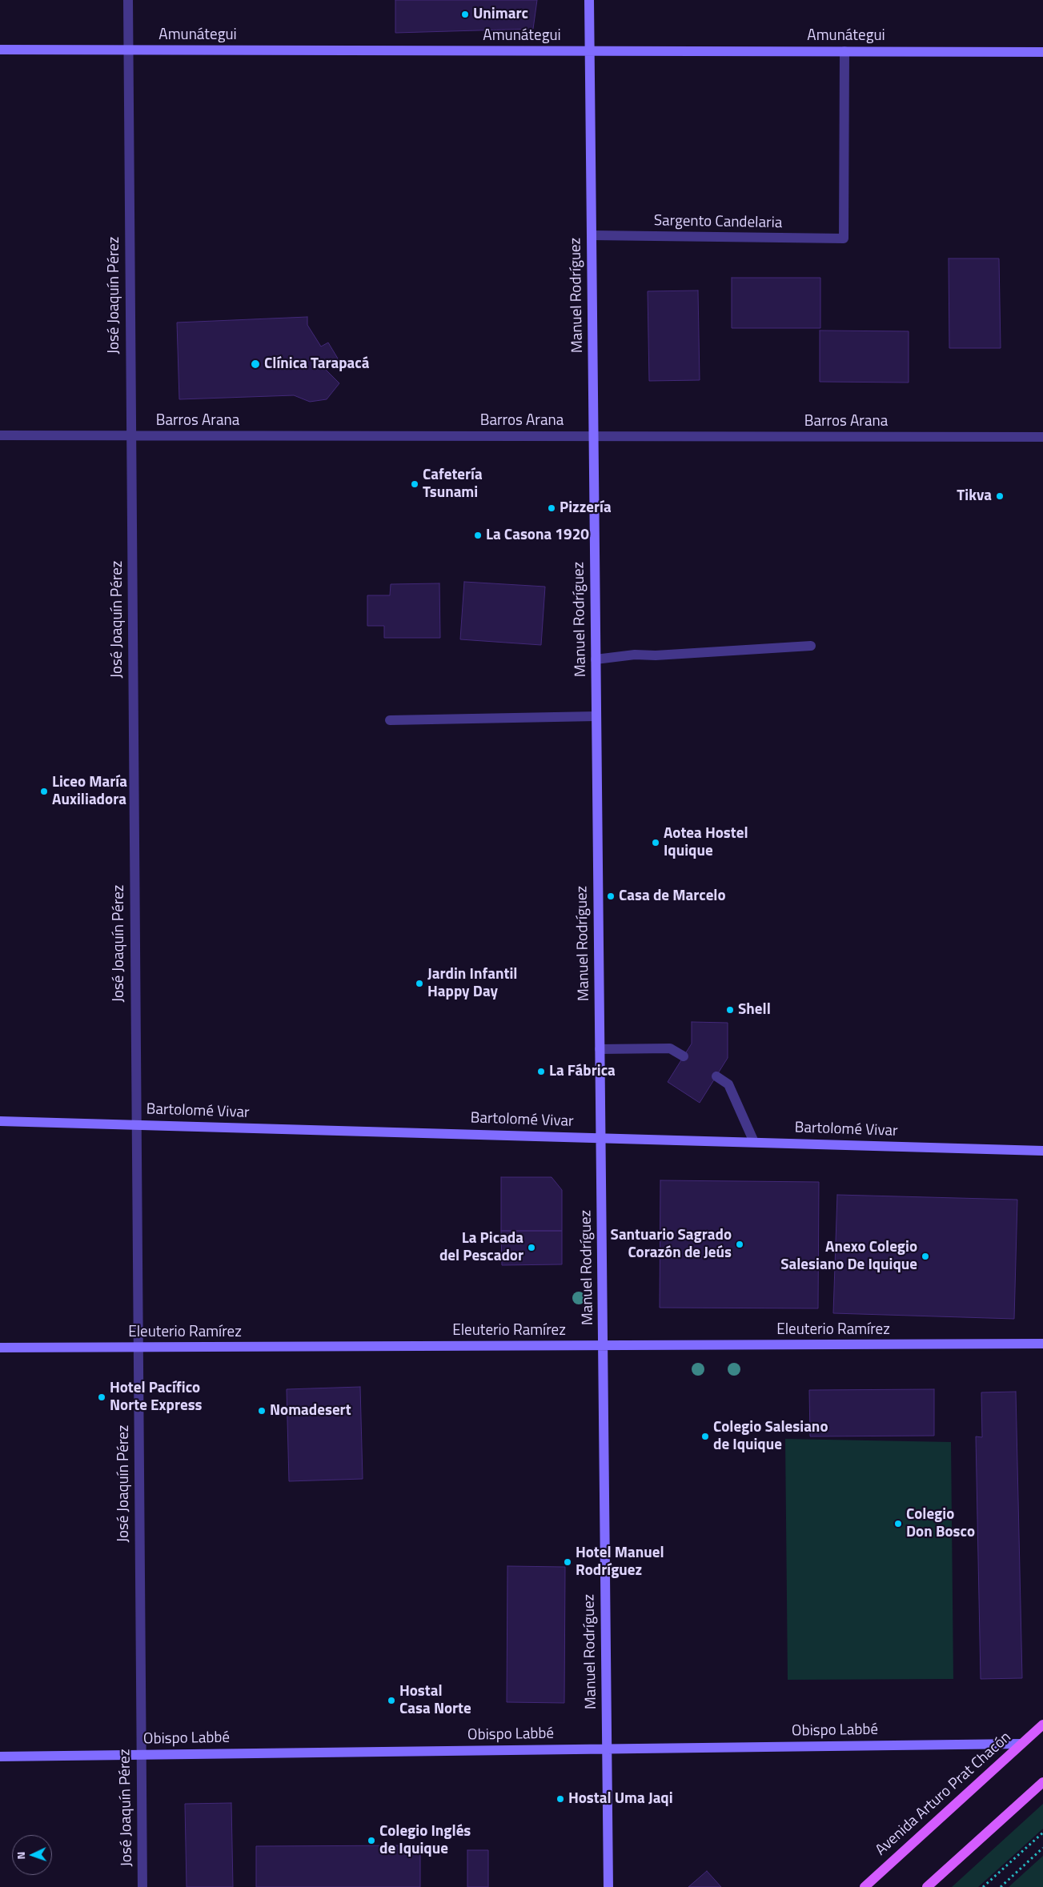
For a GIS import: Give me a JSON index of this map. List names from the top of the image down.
{
  "streets": {
    "main road": ["Avenida Arturo Prat Chacón"],
    "street": [
      "Amunátegui",
      "Sargento Candelaria",
      "José Joaquín Pérez",
      "Manuel Rodríguez",
      "Barros Arana",
      "Bartolomé Vivar",
      "Eleuterio Ramírez",
      "Obispo Labbé"
    ]
  },
  "crossings": [
    ["Amunátegui", "Sargento Candelaria"],
    ["Amunátegui", "José Joaquín Pérez"],
    ["Amunátegui", "Manuel Rodríguez"],
    ["Sargento Candelaria", "Manuel Rodríguez"],
    ["José Joaquín Pérez", "Barros Arana"],
    ["José Joaquín Pérez", "Bartolomé Vivar"],
    ["José Joaquín Pérez", "Eleuterio Ramírez"],
    ["José Joaquín Pérez", "Obispo Labbé"],
    ["Manuel Rodríguez", "Barros Arana"],
    ["Manuel Rodríguez", "Bartolomé Vivar"],
    ["Manuel Rodríguez", "Eleuterio Ramírez"],
    ["Manuel Rodríguez", "Obispo Labbé"],
    ["Obispo Labbé", "Avenida Arturo Prat Chacón"]
  ],
  "places": [
    "Unimarc",
    "Clínica Tarapacá",
    "Cafetería Tsunami",
    "Tikva",
    "Pizzería",
    "La Casona 1920",
    "Liceo María Auxiliadora",
    "Aotea Hostel Iquique",
    "Casa de Marcelo",
    "Jardin Infantil Happy Day",
    "Shell",
    "La Fábrica",
    "Santuario Sagrado Corazón de Jeús",
    "La Picada del Pescador",
    "Anexo Colegio Salesiano De Iquique",
    "Hotel Pacífico Norte Express",
    "Nomadesert",
    "Colegio Salesiano de Iquique",
    "Colegio Don Bosco",
    "Hotel Manuel Rodríguez",
    "Hostal Casa Norte",
    "Hostal Uma Jaqi",
    "Colegio Inglés de Iquique"
  ],
  "north": "left"
}
